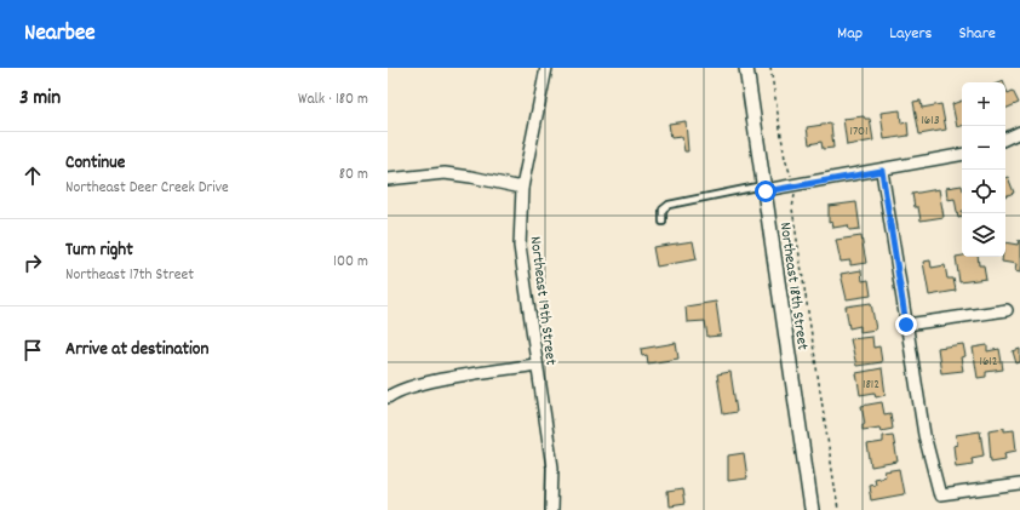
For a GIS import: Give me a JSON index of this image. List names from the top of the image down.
{
  "streets": {
    "street": ["Northeast 18th Street", "Northeast 19th Street"]
  },
  "house_numbers": [
    "1613",
    "1701",
    "1612",
    "1812"
  ],
  "page": {
    "header": "Nearbee",
    "nav": ["Map", "Layers", "Share"],
    "heading": ["3 min", "Walk · 180 m"],
    "map_buttons": ["+", "−"],
    "list": [
      ["Continue", "Northeast Deer Creek Drive", "80 m"],
      ["Turn right", "Northeast 17th Street", "100 m"],
      "Arrive at destination"
    ]
  }
}
